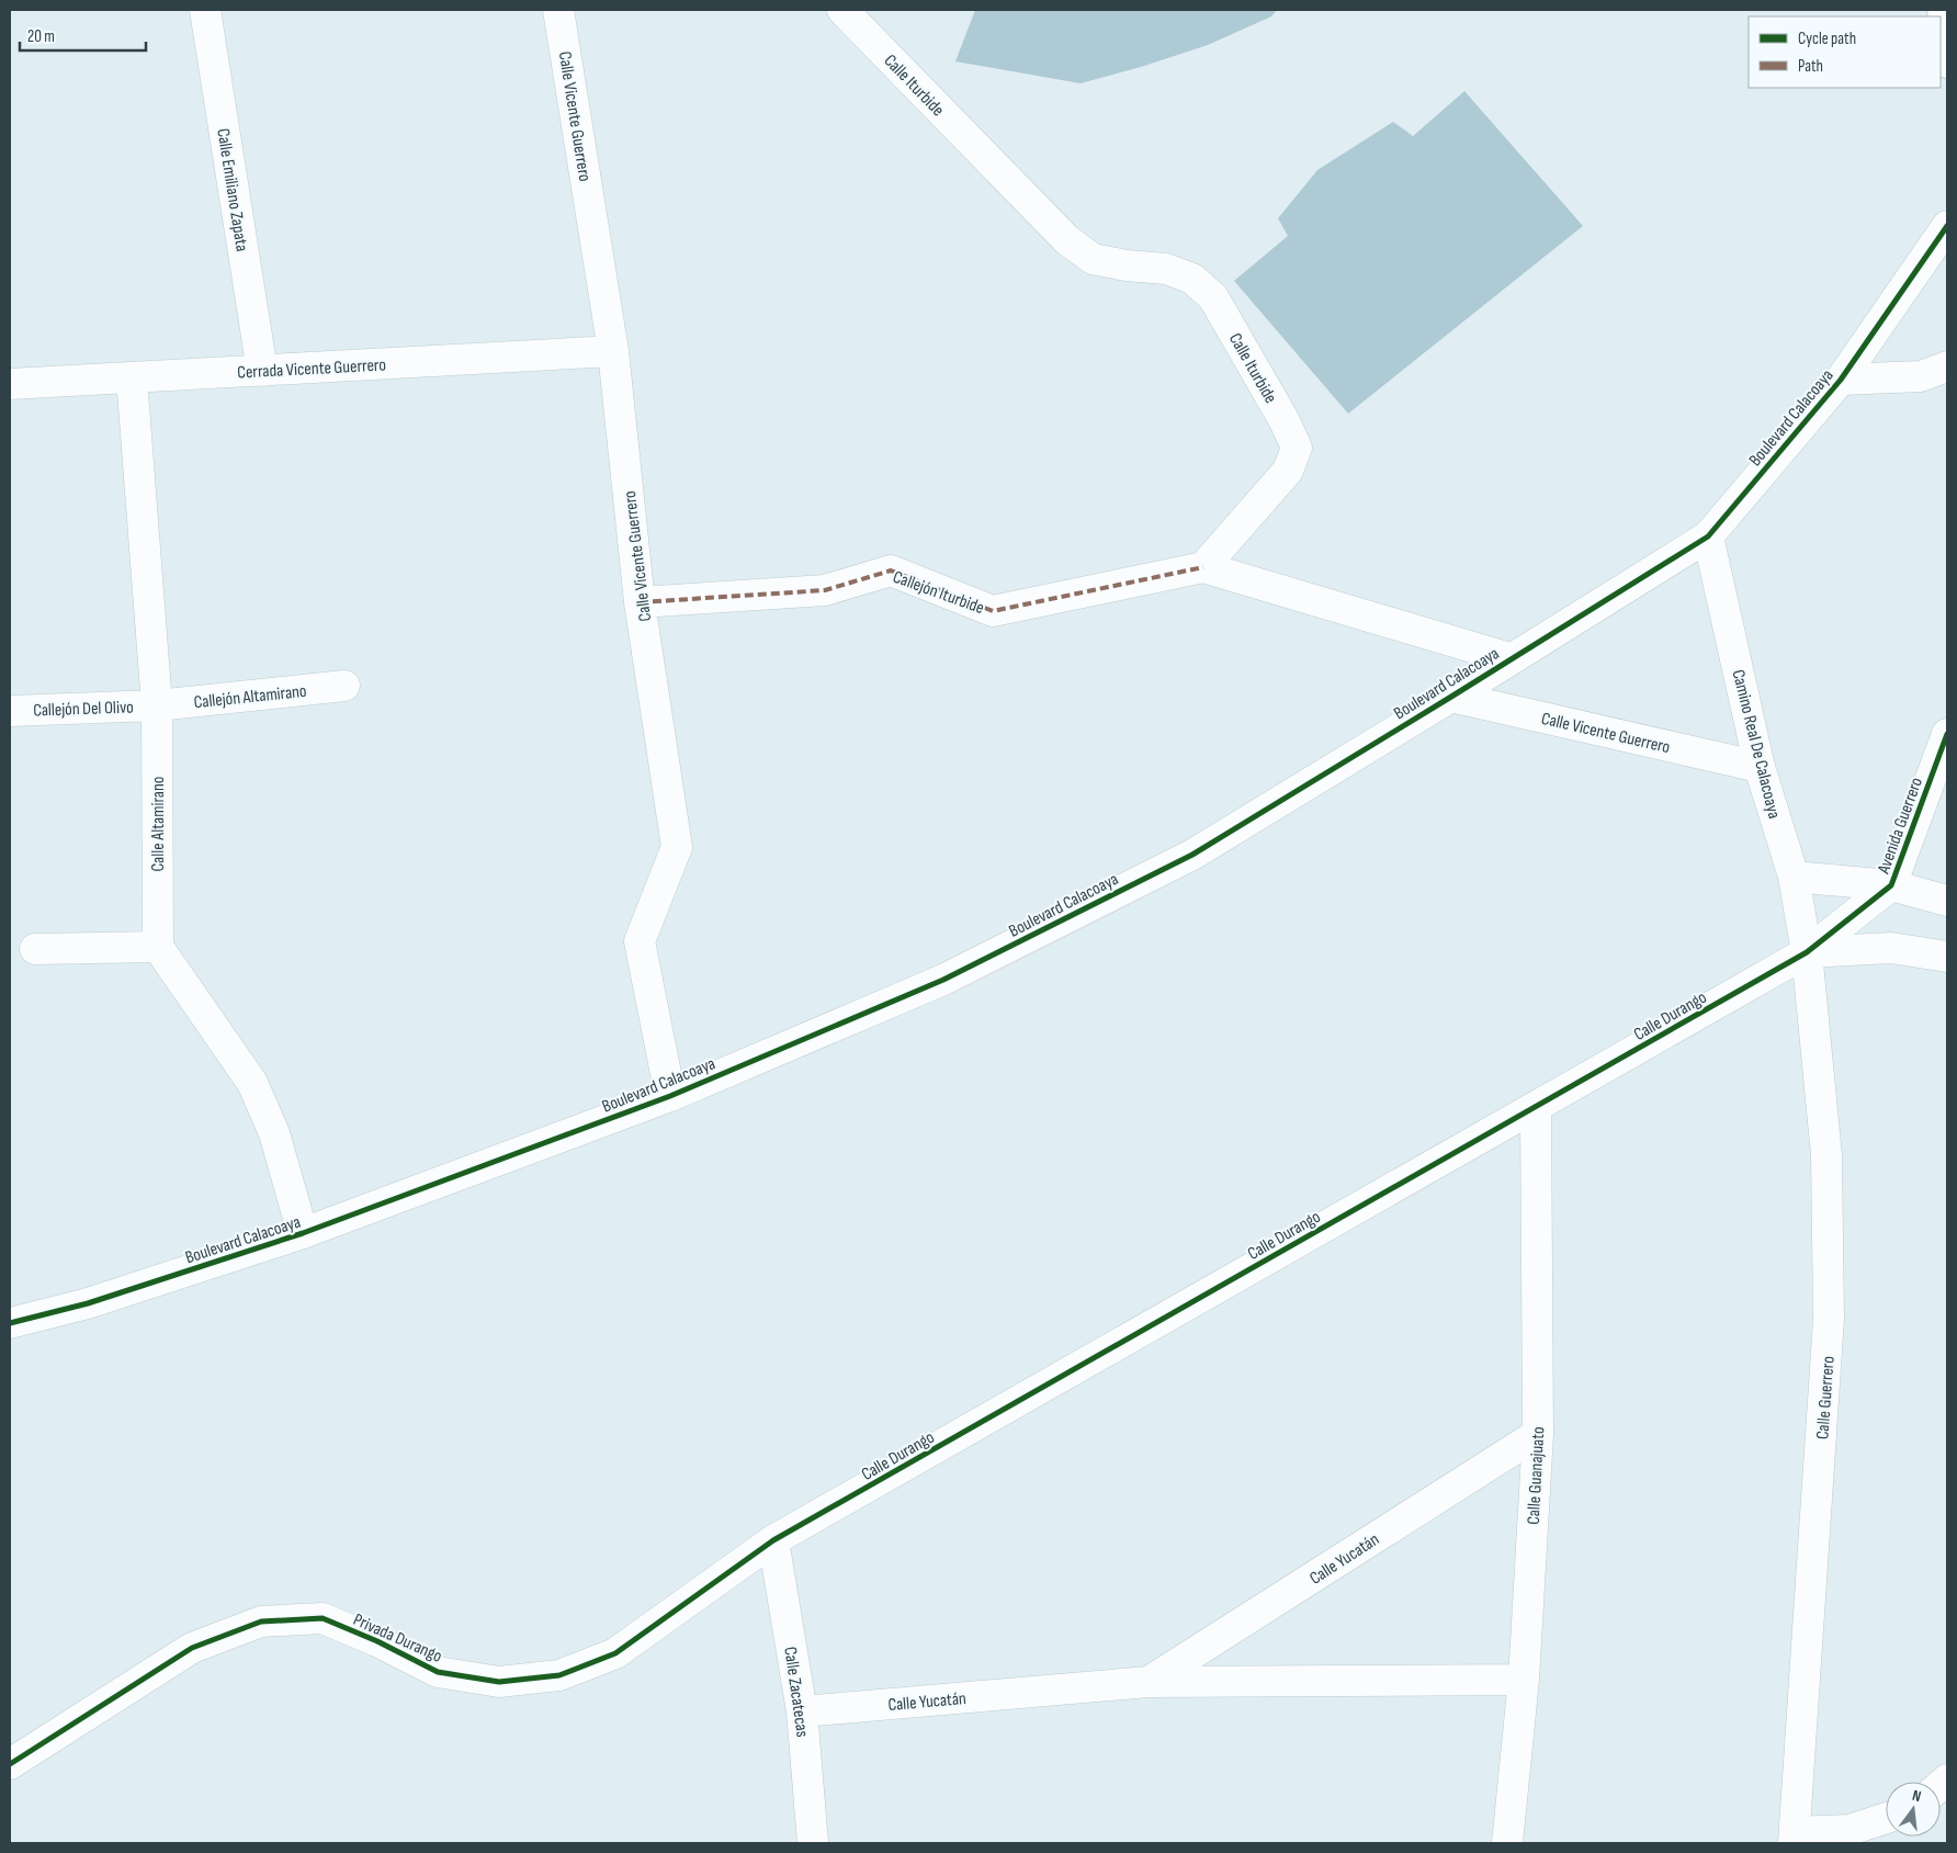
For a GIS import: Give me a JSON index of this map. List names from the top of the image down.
{
  "streets": {
    "street": [
      "Calle Iturbide",
      "Calle Vicente Guerrero",
      "Calle Emiliano Zapata",
      "Cerrada Vicente Guerrero",
      "Boulevard Calacoaya",
      "Callejón Iturbide",
      "Callejón Altamirano",
      "Callejón Del Olivo",
      "Camino Real De Calacoaya",
      "Calle Altamirano",
      "Avenida Guerrero",
      "Calle Durango",
      "Calle Guerrero",
      "Calle Guanajuato",
      "Calle Yucatán",
      "Privada Durango",
      "Calle Zacatecas"
    ]
  },
  "crossings": [
    ["Calle Iturbide", "Callejón Iturbide"],
    ["Calle Vicente Guerrero", "Cerrada Vicente Guerrero"],
    ["Calle Vicente Guerrero", "Boulevard Calacoaya"],
    ["Calle Vicente Guerrero", "Callejón Iturbide"],
    ["Calle Vicente Guerrero", "Camino Real De Calacoaya"],
    ["Calle Emiliano Zapata", "Cerrada Vicente Guerrero"],
    ["Cerrada Vicente Guerrero", "Calle Altamirano"],
    ["Boulevard Calacoaya", "Camino Real De Calacoaya"],
    ["Callejón Altamirano", "Callejón Del Olivo"],
    ["Callejón Altamirano", "Calle Altamirano"],
    ["Callejón Del Olivo", "Calle Altamirano"],
    ["Camino Real De Calacoaya", "Avenida Guerrero"],
    ["Camino Real De Calacoaya", "Calle Durango"],
    ["Camino Real De Calacoaya", "Calle Guerrero"],
    ["Avenida Guerrero", "Calle Durango"],
    ["Avenida Guerrero", "Calle Guerrero"],
    ["Calle Durango", "Calle Guerrero"],
    ["Calle Durango", "Calle Guanajuato"],
    ["Calle Durango", "Privada Durango"],
    ["Calle Durango", "Calle Zacatecas"],
    ["Calle Guanajuato", "Calle Yucatán"],
    ["Calle Yucatán", "Calle Zacatecas"],
    ["Privada Durango", "Calle Zacatecas"]
  ],
  "legend": ["Cycle path", "Path"],
  "scale_bar": "20 m",
  "north": "top"
}
